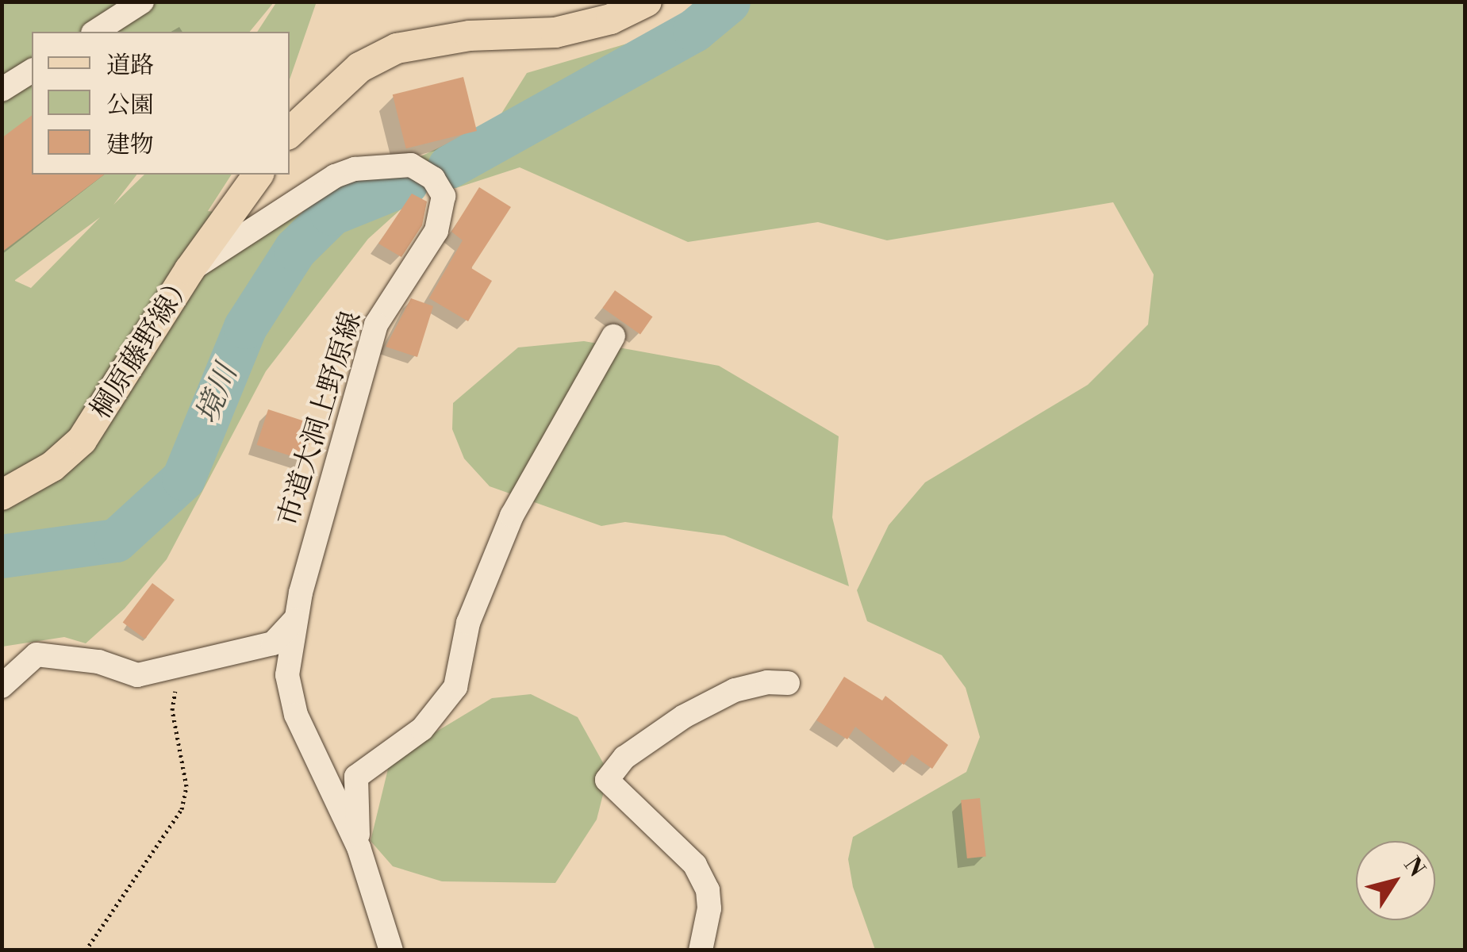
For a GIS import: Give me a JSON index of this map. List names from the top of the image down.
{
  "streets": {
    "main road": ["棡原藤野線）"],
    "street": ["市道大洞上野原線"]
  },
  "crossings": [
    ["棡原藤野線）", "市道大洞上野原線"]
  ],
  "water": ["境川"],
  "legend": ["道路", "公園", "建物"],
  "north": "top right"
}
